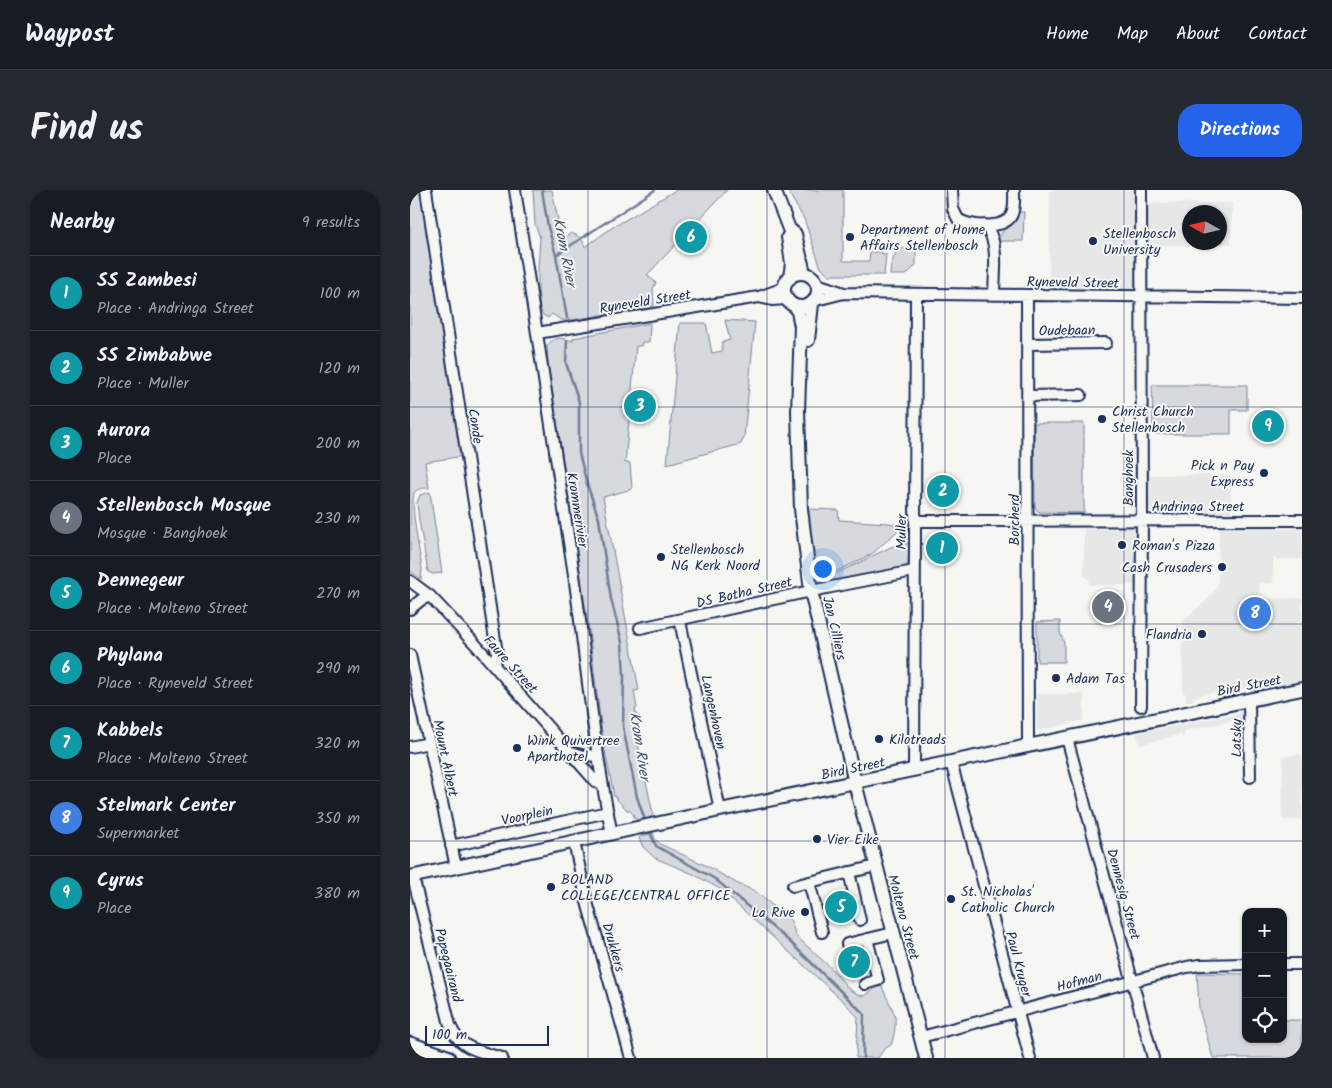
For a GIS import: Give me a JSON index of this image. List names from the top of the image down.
{
  "streets": {
    "street": [
      "Ryneveld Street",
      "Oudebaan",
      "Conde",
      "Banghoek",
      "Andringa Street",
      "Krommerivier",
      "Borcherd",
      "Muller",
      "DS Botha Street",
      "Jan Cilliers",
      "Faure Street",
      "Bird Street",
      "Langenhoven",
      "Latsky",
      "Mount Albert",
      "Voorplein",
      "Dennesig Street",
      "Molteno Street",
      "Drukkers",
      "Paul Kruger",
      "Papegaairand",
      "Hofman"
    ]
  },
  "crossings": [
    ["Ryneveld Street", "Banghoek"],
    ["Ryneveld Street", "Krommerivier"],
    ["Ryneveld Street", "Borcherd"],
    ["Ryneveld Street", "Muller"],
    ["Ryneveld Street", "Jan Cilliers"],
    ["Oudebaan", "Borcherd"],
    ["Conde", "Faure Street"],
    ["Banghoek", "Andringa Street"],
    ["Andringa Street", "Borcherd"],
    ["Andringa Street", "Muller"],
    ["Krommerivier", "Faure Street"],
    ["Krommerivier", "Bird Street"],
    ["Krommerivier", "Voorplein"],
    ["Borcherd", "Bird Street"],
    ["Muller", "DS Botha Street"],
    ["Muller", "Bird Street"],
    ["DS Botha Street", "Jan Cilliers"],
    ["DS Botha Street", "Langenhoven"],
    ["Jan Cilliers", "Bird Street"],
    ["Jan Cilliers", "Molteno Street"],
    ["Bird Street", "Langenhoven"],
    ["Bird Street", "Latsky"],
    ["Bird Street", "Mount Albert"],
    ["Bird Street", "Dennesig Street"],
    ["Bird Street", "Molteno Street"],
    ["Bird Street", "Drukkers"],
    ["Bird Street", "Paul Kruger"],
    ["Bird Street", "Papegaairand"],
    ["Mount Albert", "Voorplein"],
    ["Dennesig Street", "Hofman"],
    ["Molteno Street", "Hofman"],
    ["Paul Kruger", "Hofman"]
  ],
  "water": ["Krom River"],
  "places": [
    "Department of Home Affairs Stellenbosch",
    "Stellenbosch University",
    "Christ Church Stellenbosch",
    "Pick n Pay Express",
    "Roman's Pizza",
    "Stellenbosch NG Kerk Noord",
    "Cash Crusaders",
    "Flandria",
    "Adam Tas",
    "Kilotreads",
    "Wink Quivertree Aparthotel",
    "Vier Eike",
    "BOLAND COLLEGE/CENTRAL OFFICE",
    "St. Nicholas' Catholic Church",
    "La Rive"
  ],
  "scale_bar": "100 m",
  "north": "left",
  "page": {
    "header": "Waypost",
    "nav": [
      "Home",
      "Map",
      "About",
      "Contact"
    ],
    "title": "Find us",
    "buttons": "Directions",
    "heading": ["Nearby", "9 results"],
    "pins": [
      "6",
      "3",
      "9",
      "2",
      "1",
      "4",
      "8",
      "5",
      "7"
    ],
    "list": [
      {
        "mark": "1",
        "name": "SS Zambesi",
        "note": "Place · Andringa Street",
        "value": "100 m"
      },
      {
        "mark": "2",
        "name": "SS Zimbabwe",
        "note": "Place · Muller",
        "value": "120 m"
      },
      {
        "mark": "3",
        "name": "Aurora",
        "note": "Place",
        "value": "200 m"
      },
      {
        "mark": "4",
        "name": "Stellenbosch Mosque",
        "note": "Mosque · Banghoek",
        "value": "230 m"
      },
      {
        "mark": "5",
        "name": "Dennegeur",
        "note": "Place · Molteno Street",
        "value": "270 m"
      },
      {
        "mark": "6",
        "name": "Phylana",
        "note": "Place · Ryneveld Street",
        "value": "290 m"
      },
      {
        "mark": "7",
        "name": "Kabbels",
        "note": "Place · Molteno Street",
        "value": "320 m"
      },
      {
        "mark": "8",
        "name": "Stelmark Center",
        "note": "Supermarket",
        "value": "350 m"
      },
      {
        "mark": "9",
        "name": "Cyrus",
        "note": "Place",
        "value": "380 m"
      }
    ],
    "map_buttons": ["+", "−"],
    "scale": "100 m"
  }
}
